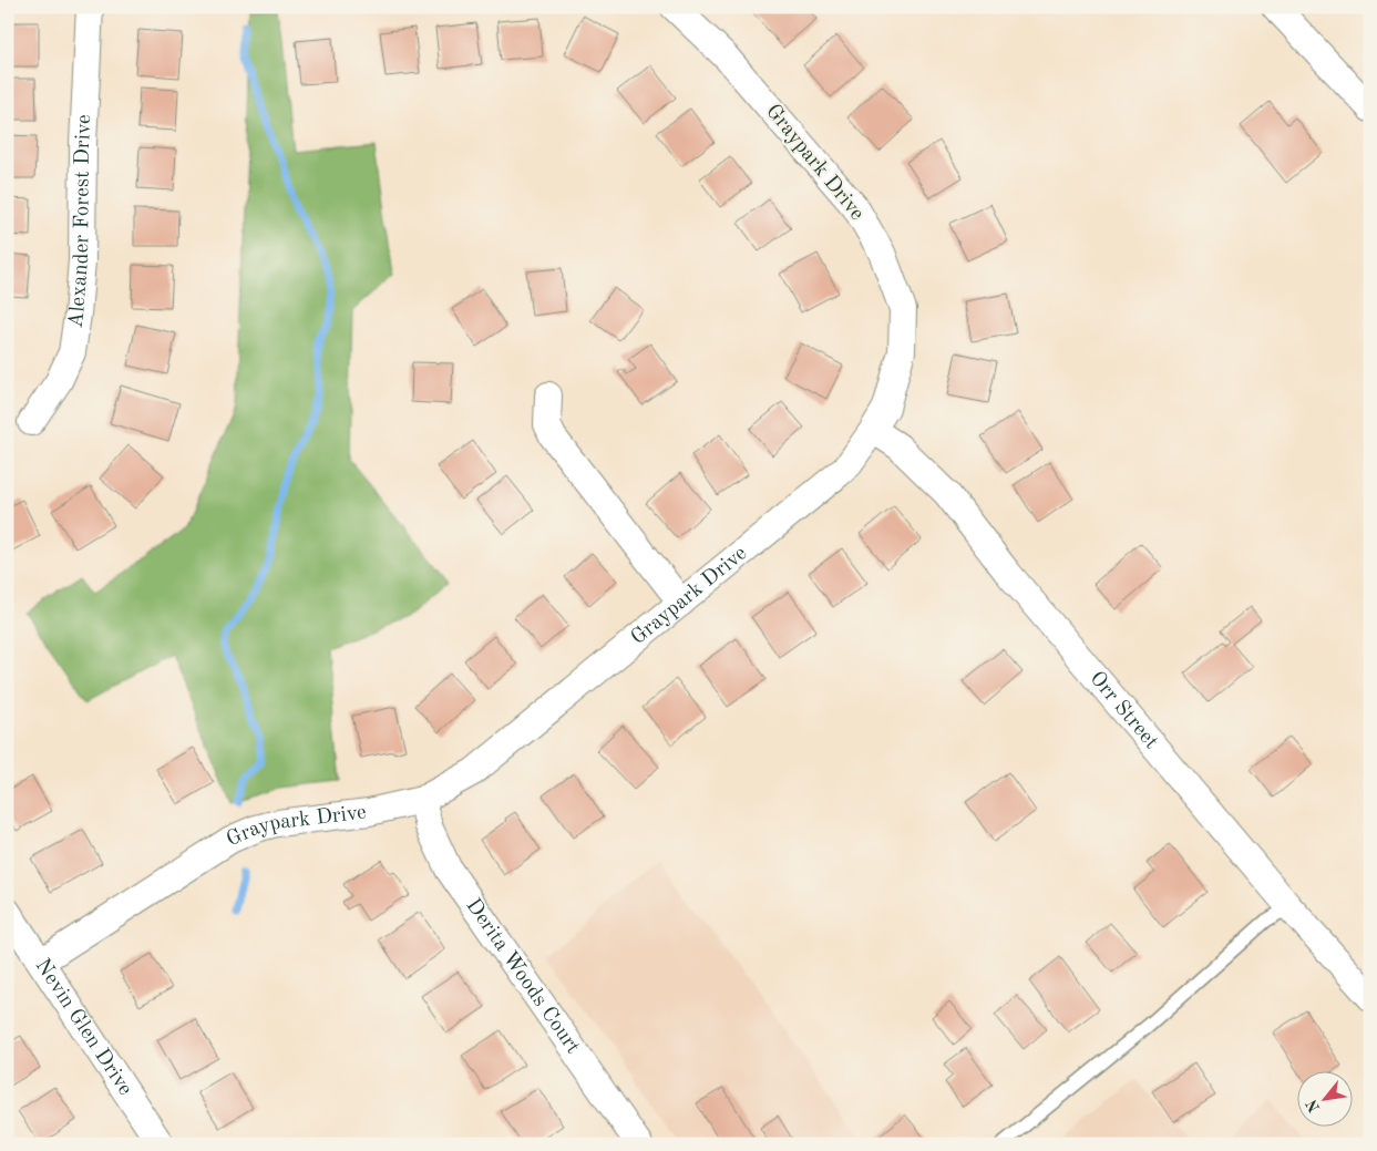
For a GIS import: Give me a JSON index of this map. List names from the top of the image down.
{
  "streets": {
    "street": [
      "Graypark Drive",
      "Alexander Forest Drive",
      "Orr Street",
      "Derita Woods Court",
      "Nevin Glen Drive"
    ]
  },
  "crossings": [
    ["Graypark Drive", "Orr Street"],
    ["Graypark Drive", "Derita Woods Court"],
    ["Graypark Drive", "Nevin Glen Drive"]
  ],
  "north": "bottom left"
}
